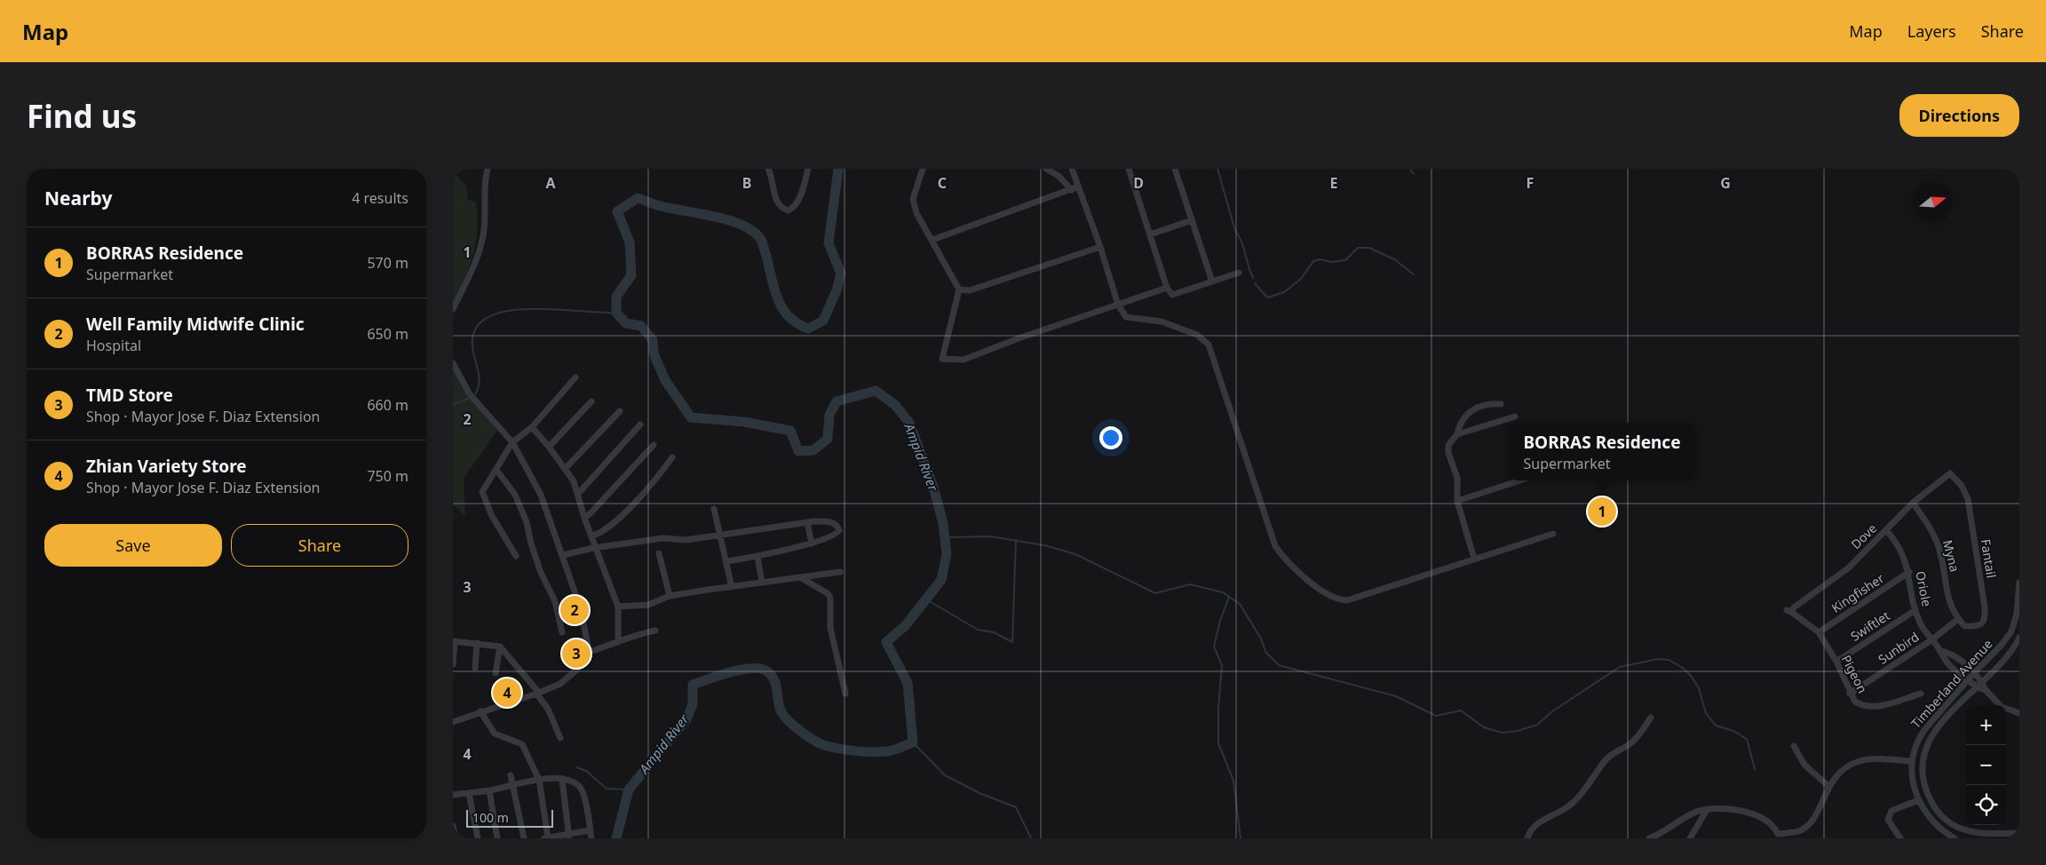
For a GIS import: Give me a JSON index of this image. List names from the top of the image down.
{
  "streets": {
    "street": [
      "Dove",
      "Myna",
      "Fantail",
      "Oriole",
      "Kingfisher",
      "Swiftlet",
      "Sunbird",
      "Pigeon",
      "Timberland Avenue"
    ]
  },
  "crossings": [
    ["Dove", "Myna"],
    ["Dove", "Fantail"],
    ["Dove", "Oriole"],
    ["Dove", "Pigeon"],
    ["Myna", "Fantail"],
    ["Myna", "Sunbird"],
    ["Fantail", "Sunbird"],
    ["Oriole", "Kingfisher"],
    ["Oriole", "Swiftlet"],
    ["Oriole", "Sunbird"],
    ["Oriole", "Timberland Avenue"],
    ["Kingfisher", "Pigeon"],
    ["Swiftlet", "Pigeon"],
    ["Sunbird", "Pigeon"]
  ],
  "water": ["Ampid River"],
  "scale_bar": "100 m",
  "north": "right",
  "page": {
    "header": "Map",
    "nav": ["Map", "Layers", "Share"],
    "buttons": [
      "Directions",
      ["Save", "Share"]
    ],
    "title": "Find us",
    "heading": ["Nearby", "4 results"],
    "list": [
      {
        "mark": "1",
        "name": "BORRAS Residence",
        "note": "Supermarket",
        "value": "570 m"
      },
      {
        "mark": "2",
        "name": "Well Family Midwife Clinic",
        "note": "Hospital",
        "value": "650 m"
      },
      {
        "mark": "3",
        "name": "TMD Store",
        "note": "Shop · Mayor Jose F. Diaz Extension",
        "value": "660 m"
      },
      {
        "mark": "4",
        "name": "Zhian Variety Store",
        "note": "Shop · Mayor Jose F. Diaz Extension",
        "value": "750 m"
      }
    ],
    "popup": ["BORRAS Residence", "Supermarket"],
    "pins": [
      "1",
      "2",
      "3",
      "4"
    ],
    "map_buttons": ["+", "−"],
    "scale": "100 m"
  },
  "grid": {
    "columns": [
      "A",
      "B",
      "C",
      "D",
      "E",
      "F",
      "G"
    ],
    "rows": [
      "1",
      "2",
      "3",
      "4"
    ]
  }
}
